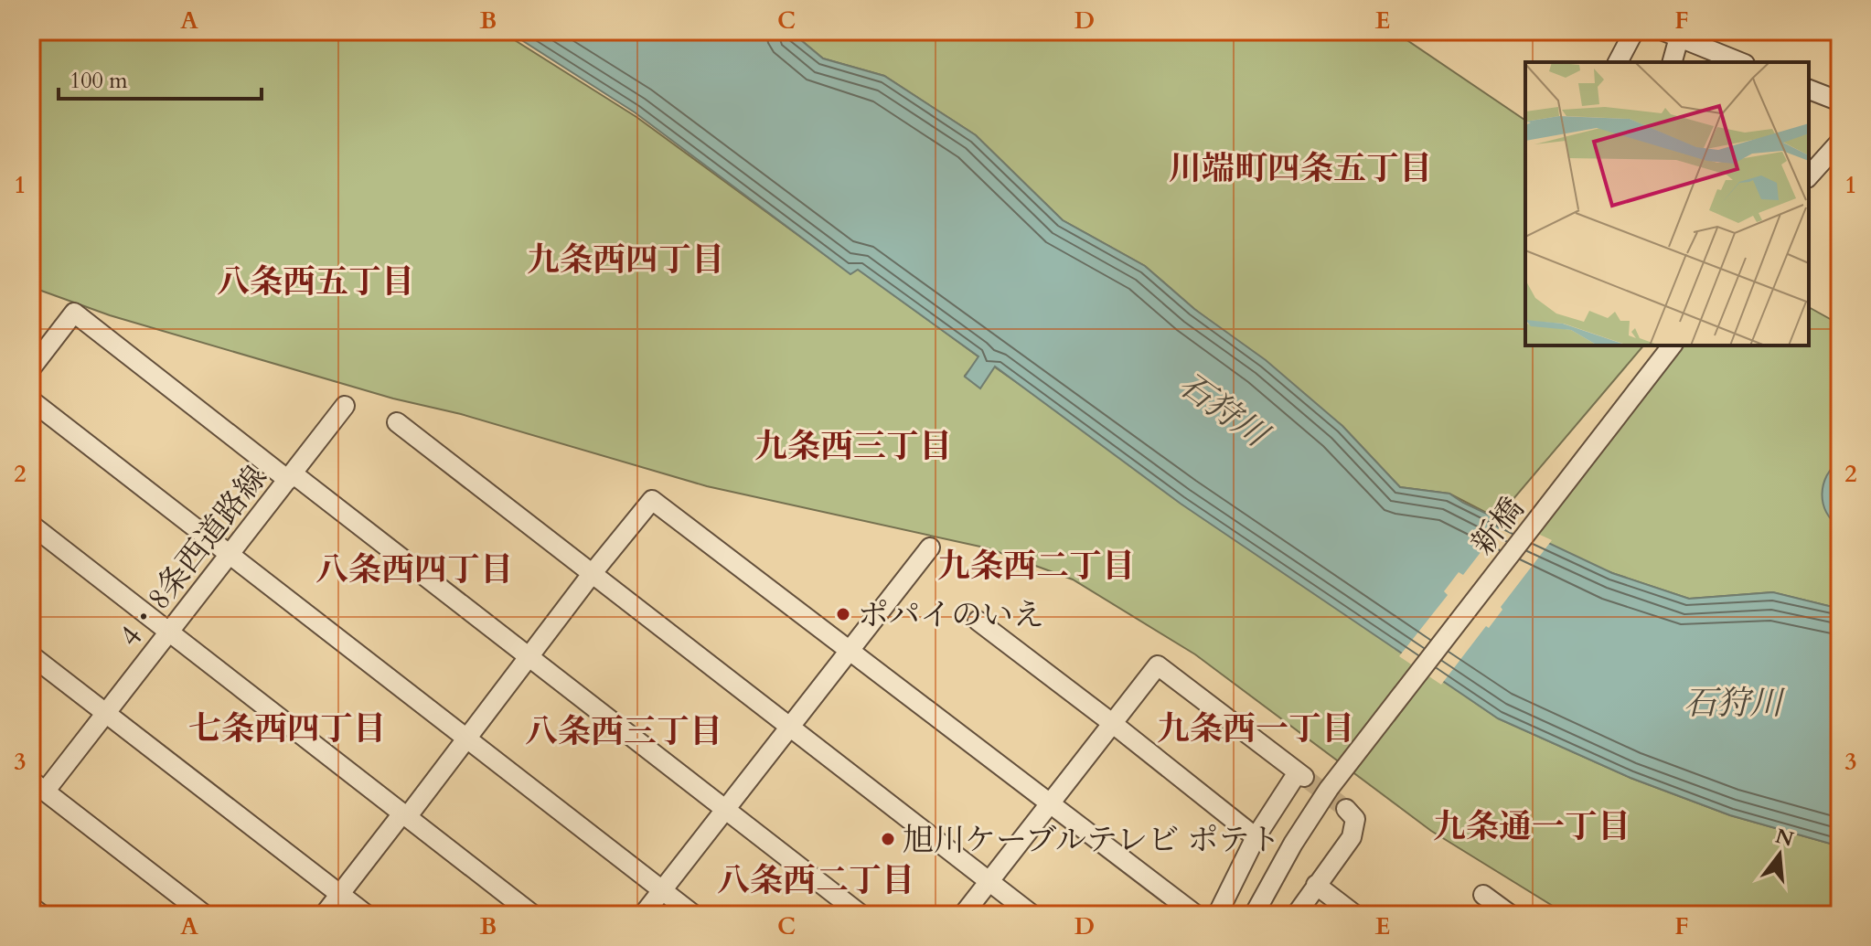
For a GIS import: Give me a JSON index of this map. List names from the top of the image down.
{
  "streets": {
    "street": ["新橋", "4・8条西道路線"]
  },
  "districts": [
    "川端町四条五丁目",
    "九条西四丁目",
    "八条西五丁目",
    "九条西三丁目",
    "九条西二丁目",
    "八条西四丁目",
    "七条西四丁目",
    "九条西一丁目",
    "八条西三丁目",
    "九条通一丁目",
    "八条西二丁目"
  ],
  "water": ["石狩川"],
  "places": ["ポパイのいえ", "旭川ケーブルテレビ ポテト"],
  "scale_bar": "100 m",
  "north": "top",
  "grid": {
    "columns": [
      "A",
      "B",
      "C",
      "D",
      "E",
      "F"
    ],
    "rows": ["1", "2", "3"]
  }
}
